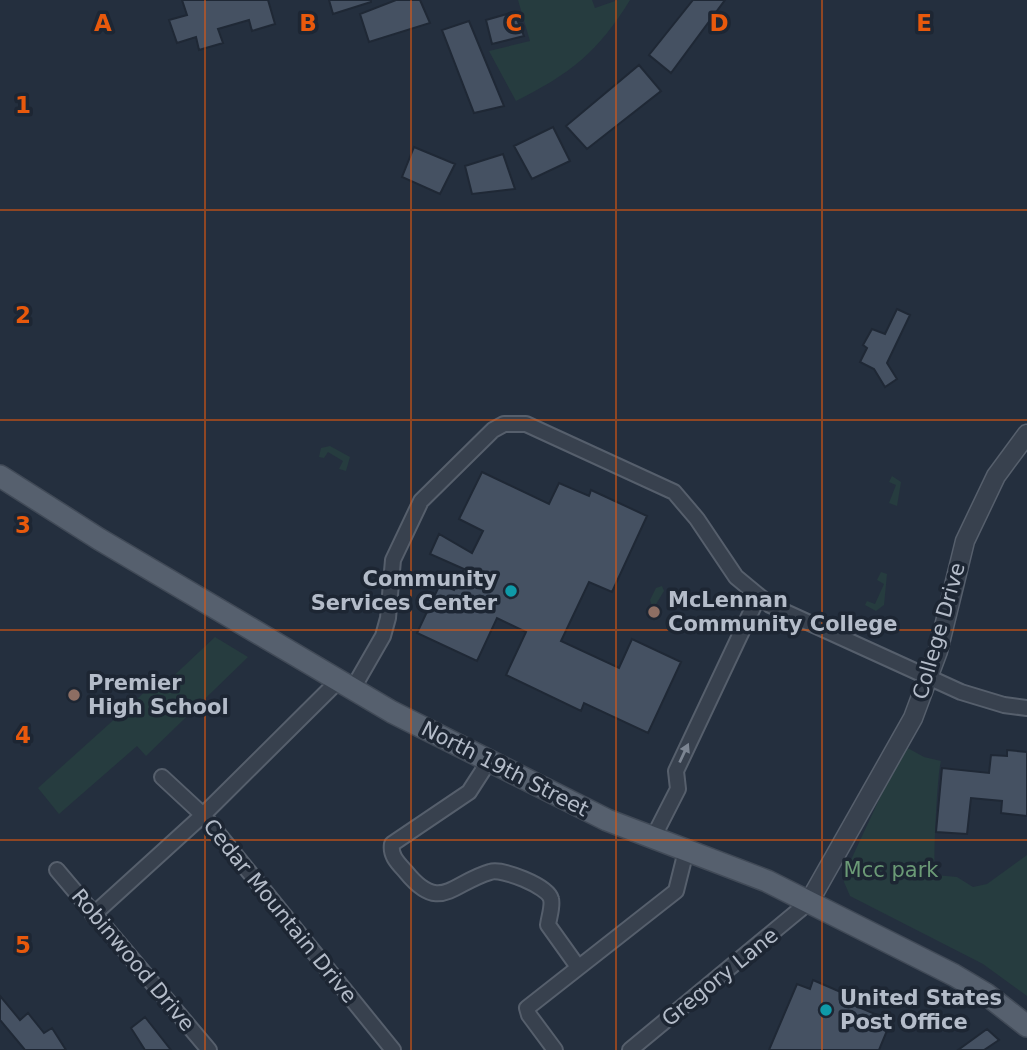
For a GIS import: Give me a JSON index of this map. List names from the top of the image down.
{
  "streets": {
    "main road": ["North 19th Street"],
    "street": [
      "College Drive",
      "Cedar Mountain Drive",
      "Robinwood Drive",
      "Gregory Lane"
    ]
  },
  "crossings": [
    ["College Drive", "North 19th Street"],
    ["College Drive", "Gregory Lane"],
    ["North 19th Street", "Gregory Lane"]
  ],
  "parks": ["Mcc park"],
  "places": [
    "Community Services Center",
    "McLennan Community College",
    "Premier High School",
    "United States Post Office"
  ],
  "grid": {
    "columns": [
      "A",
      "B",
      "C",
      "D",
      "E"
    ],
    "rows": [
      "1",
      "2",
      "3",
      "4",
      "5"
    ]
  }
}
